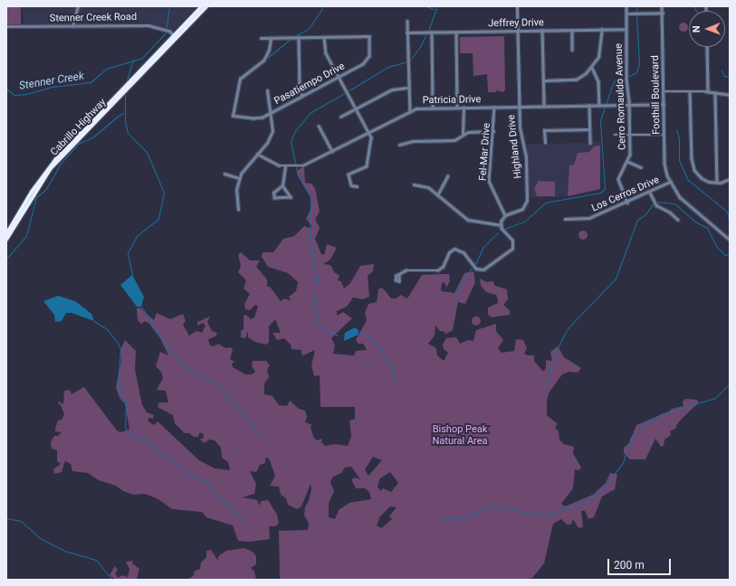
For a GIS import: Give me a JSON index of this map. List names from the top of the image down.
{
  "streets": {
    "highway": ["Cabrillo Highway"],
    "street": [
      "Stenner Creek Road",
      "Jeffrey Drive",
      "Pasatiempo Drive",
      "Foothill Boulevard",
      "Cerro Romauldo Avenue",
      "Patricia Drive",
      "Highland Drive",
      "Fel-Mar Drive",
      "Los Cerros Drive"
    ]
  },
  "crossings": [
    ["Stenner Creek Road", "Cabrillo Highway"],
    ["Jeffrey Drive", "Cerro Romauldo Avenue"],
    ["Jeffrey Drive", "Highland Drive"],
    ["Foothill Boulevard", "Patricia Drive"],
    ["Foothill Boulevard", "Los Cerros Drive"],
    ["Cerro Romauldo Avenue", "Patricia Drive"],
    ["Cerro Romauldo Avenue", "Los Cerros Drive"],
    ["Patricia Drive", "Highland Drive"],
    ["Patricia Drive", "Fel-Mar Drive"],
    ["Highland Drive", "Fel-Mar Drive"]
  ],
  "water": ["Stenner Creek"],
  "parks": ["Bishop Peak Natural Area"],
  "scale_bar": "200 m",
  "north": "left"
}
